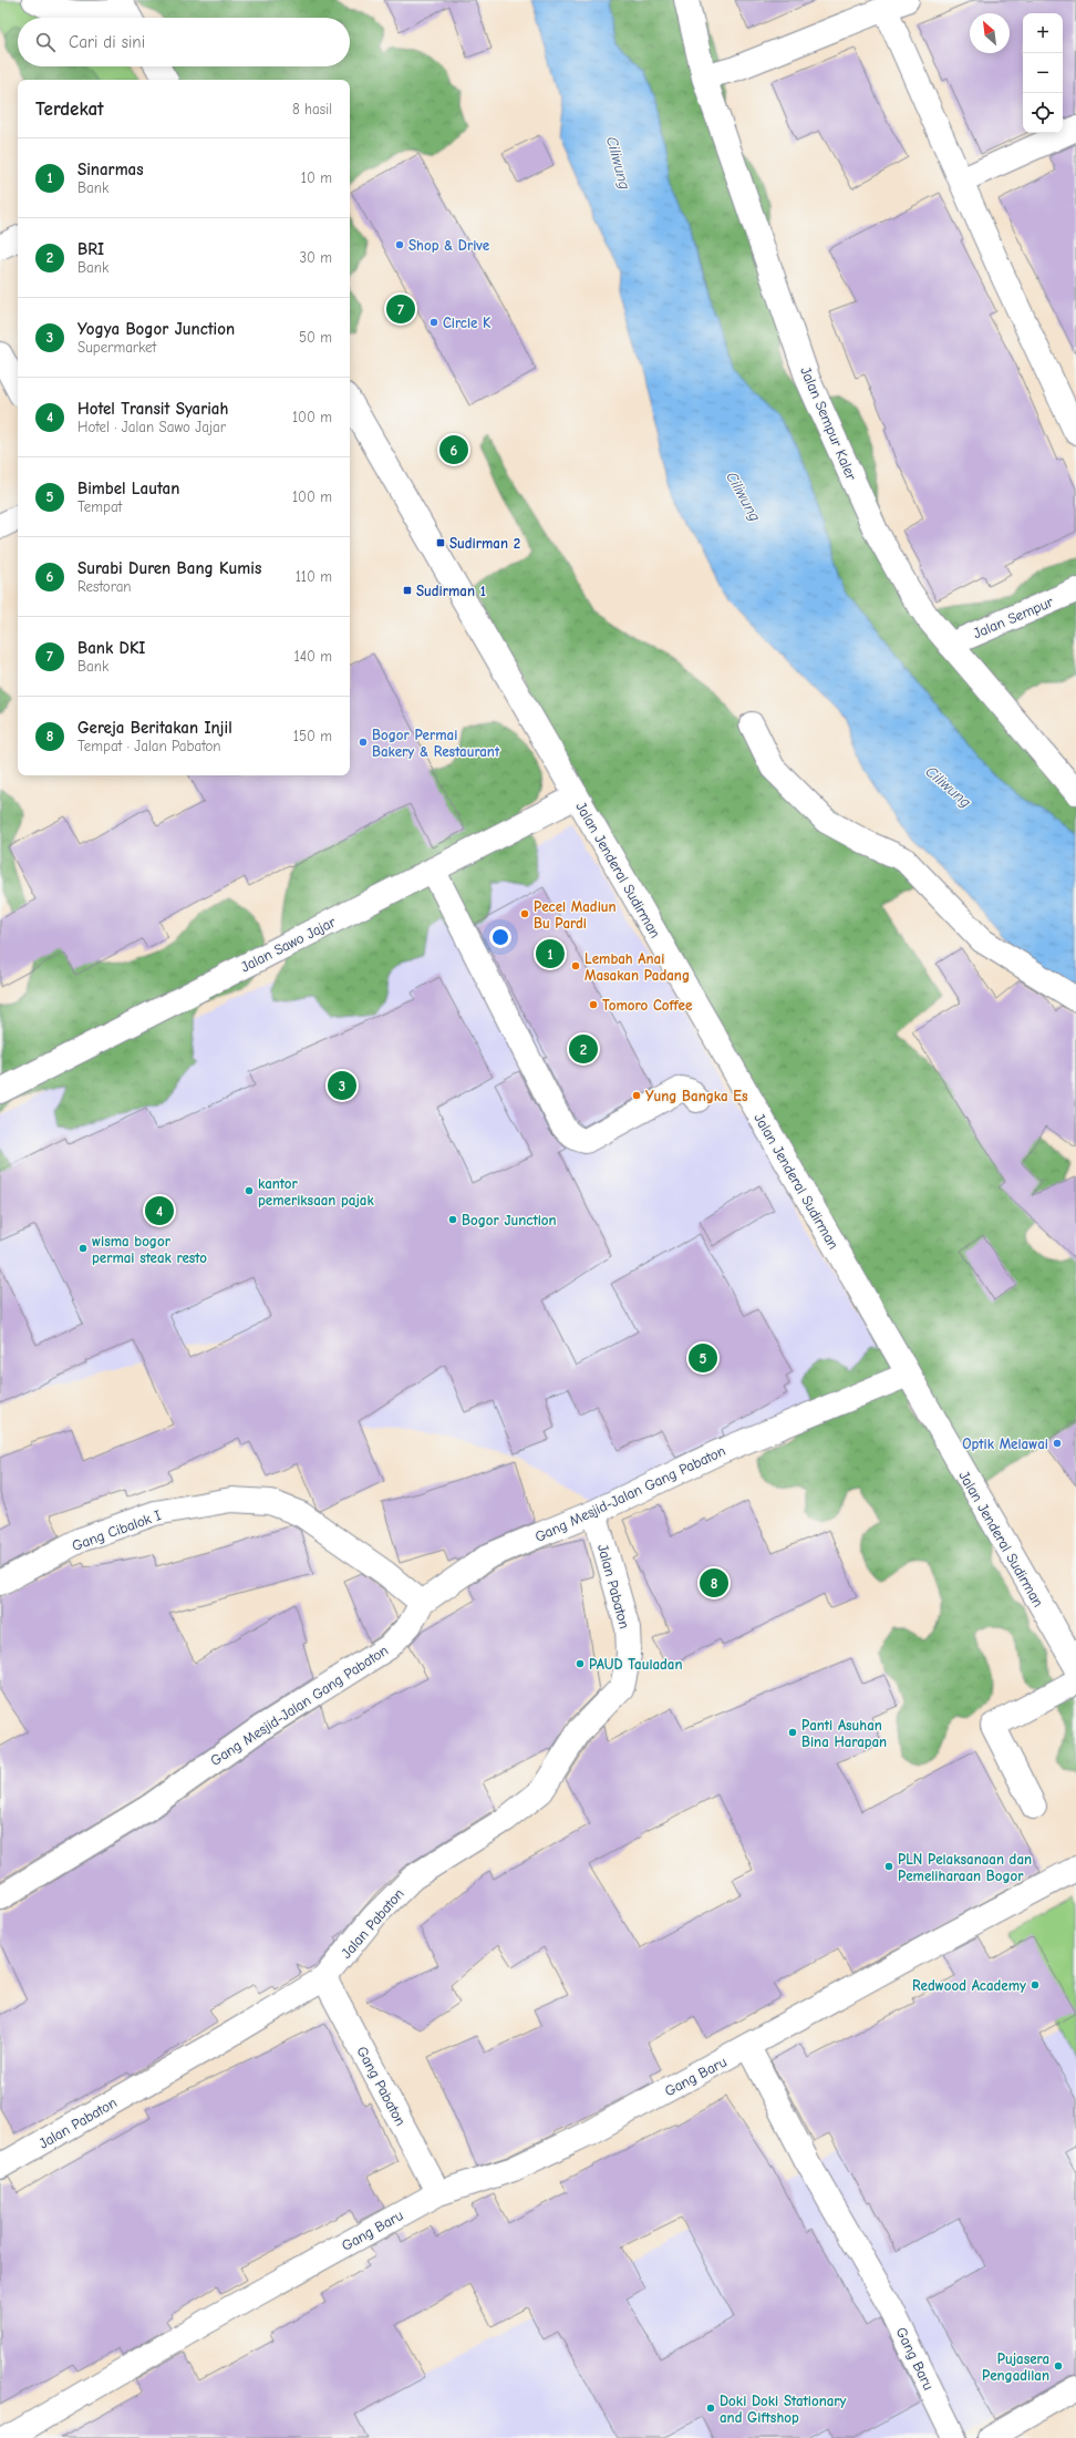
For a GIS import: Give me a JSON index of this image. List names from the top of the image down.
{
  "streets": {
    "street": [
      "Jalan Sempur Kaler",
      "Jalan Sempur",
      "Jalan Jenderal Sudirman",
      "Jalan Sawo Jajar",
      "Gang Mesjid-Jalan Gang Pabaton",
      "Gang Cibalok I",
      "Jalan Pabaton",
      "Gang Baru",
      "Gang Pabaton"
    ]
  },
  "crossings": [
    ["Jalan Sempur Kaler", "Jalan Sempur"],
    ["Jalan Jenderal Sudirman", "Jalan Sawo Jajar"],
    ["Jalan Jenderal Sudirman", "Gang Mesjid-Jalan Gang Pabaton"],
    ["Gang Mesjid-Jalan Gang Pabaton", "Gang Cibalok I"],
    ["Gang Mesjid-Jalan Gang Pabaton", "Jalan Pabaton"],
    ["Jalan Pabaton", "Gang Pabaton"],
    ["Gang Baru", "Gang Pabaton"]
  ],
  "water": ["Ciliwung"],
  "places": {
    "other": [
      "Shop & Drive",
      "Circle K",
      "Bogor Permai Bakery & Restaurant",
      "Pecel Madiun Bu Pardi",
      "Lembah Anai Masakan Padang",
      "Tomoro Coffee",
      "Yung Bangka Es",
      "kantor pemeriksaan pajak",
      "Bogor Junction",
      "wisma bogor permai steak resto",
      "Optik Melawai",
      "PAUD Tauladan",
      "Panti Asuhan Bina Harapan",
      "PLN Pelaksanaan dan Pemeliharaan Bogor",
      "Redwood Academy",
      "Pujasera Pengadilan",
      "Doki Doki Stationary and Giftshop"
    ],
    "transit": ["Sudirman 2", "Sudirman 1"]
  },
  "north": "top left",
  "page": {
    "map_buttons": ["+", "−"],
    "search": "Cari di sini",
    "heading": ["Terdekat", "8 hasil"],
    "list": [
      {
        "mark": "1",
        "name": "Sinarmas",
        "note": "Bank",
        "value": "10 m"
      },
      {
        "mark": "2",
        "name": "BRI",
        "note": "Bank",
        "value": "30 m"
      },
      {
        "mark": "3",
        "name": "Yogya Bogor Junction",
        "note": "Supermarket",
        "value": "50 m"
      },
      {
        "mark": "4",
        "name": "Hotel Transit Syariah",
        "note": "Hotel · Jalan Sawo Jajar",
        "value": "100 m"
      },
      {
        "mark": "5",
        "name": "Bimbel Lautan",
        "note": "Tempat",
        "value": "100 m"
      },
      {
        "mark": "6",
        "name": "Surabi Duren Bang Kumis",
        "note": "Restoran",
        "value": "110 m"
      },
      {
        "mark": "7",
        "name": "Bank DKI",
        "note": "Bank",
        "value": "140 m"
      },
      {
        "mark": "8",
        "name": "Gereja Beritakan Injil",
        "note": "Tempat · Jalan Pabaton",
        "value": "150 m"
      }
    ],
    "pins": [
      "7",
      "6",
      "1",
      "2",
      "3",
      "4",
      "5",
      "8"
    ]
  }
}
